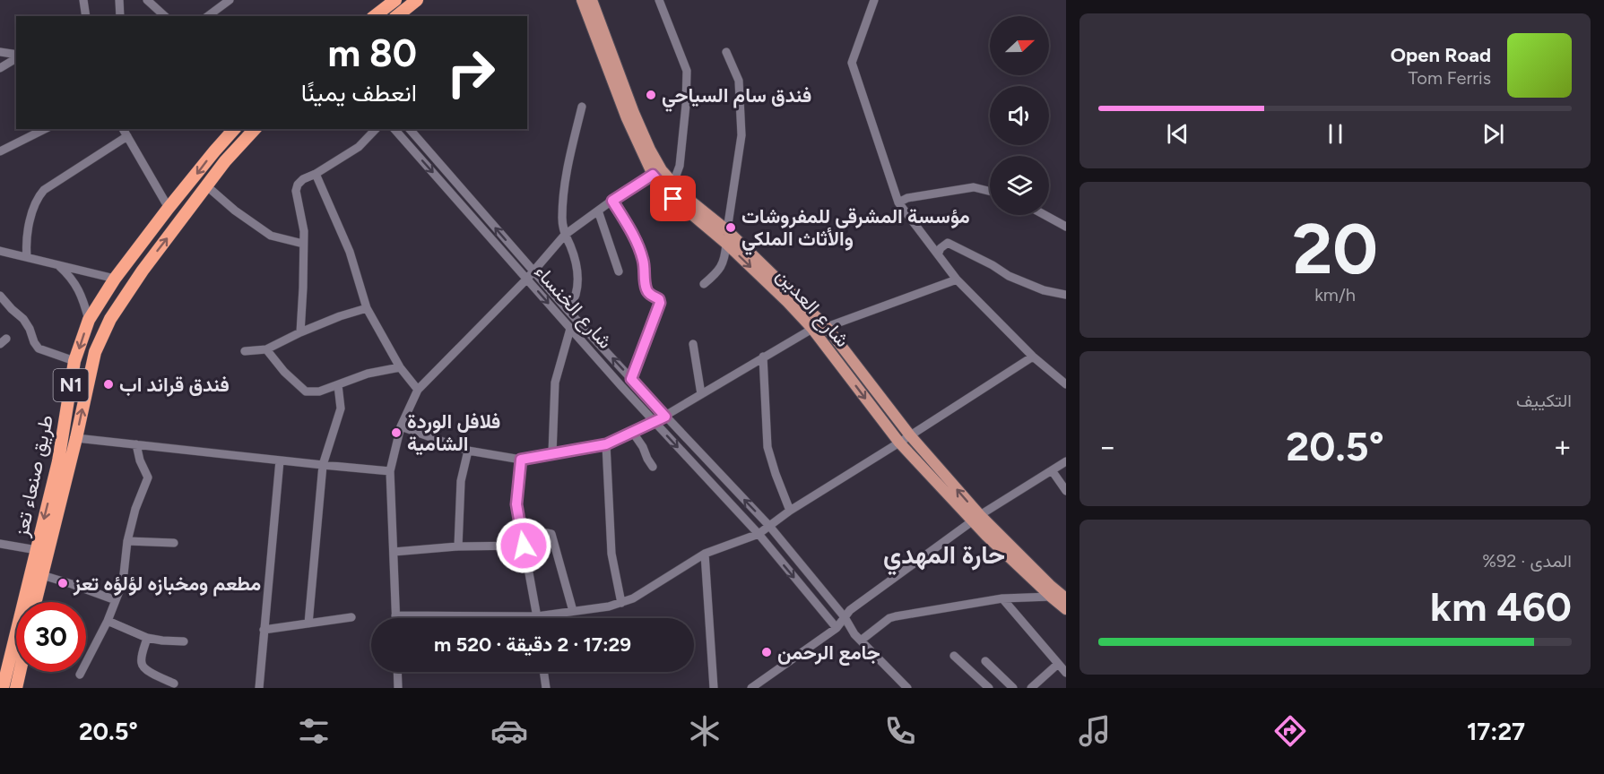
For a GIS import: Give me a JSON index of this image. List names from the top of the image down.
{
  "streets": {
    "highway": ["N1", "طريق صنعاء تعز"],
    "main road": ["شارع العدين"],
    "street": ["شارع الخنساء"]
  },
  "districts": ["حارة المهدي"],
  "places": [
    "فندق سام السياحي",
    "مؤسسة المشرقي للمفروشات والأثاث الملكي",
    "فندق قراند اب",
    "فلافل الوردة الشامية",
    "مطعم ومخبازه لؤلؤه تعز",
    "جامع الرحمن"
  ],
  "north": "right",
  "page": {
    "turn": ["80 m", "انعطف يمينًا"],
    "song": ["Open Road", "Tom Ferris"],
    "tile": [
      ["20", "km/h"],
      "التكييف",
      ["المدى · 92%", "460 km"]
    ],
    "heat": ["−", "20.5°", "+"],
    "limit": "30",
    "trip": "17:29 · 2 دقيقة · 520 m",
    "tabs": ["17:27", "20.5°"]
  }
}
